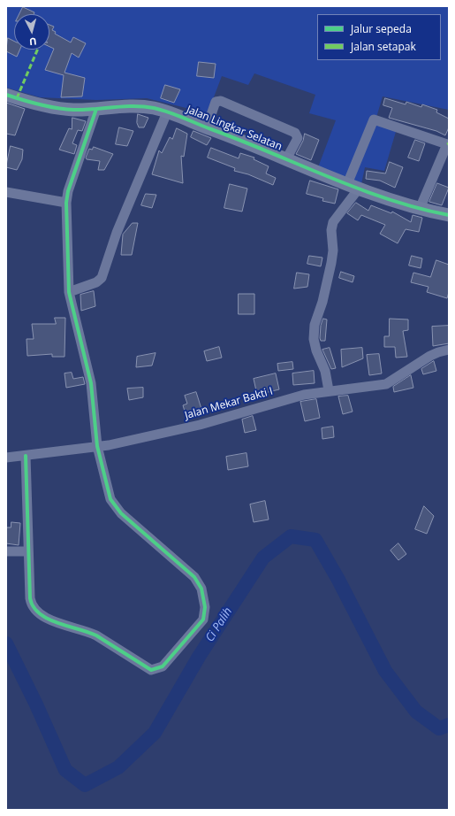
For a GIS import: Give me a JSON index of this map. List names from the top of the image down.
{
  "streets": {
    "street": ["Jalan Lingkar Selatan", "Jalan Mekar Bakti I"]
  },
  "water": ["Ci Palih"],
  "legend": ["Jalur sepeda", "Jalan setapak"],
  "north": "bottom"
}
